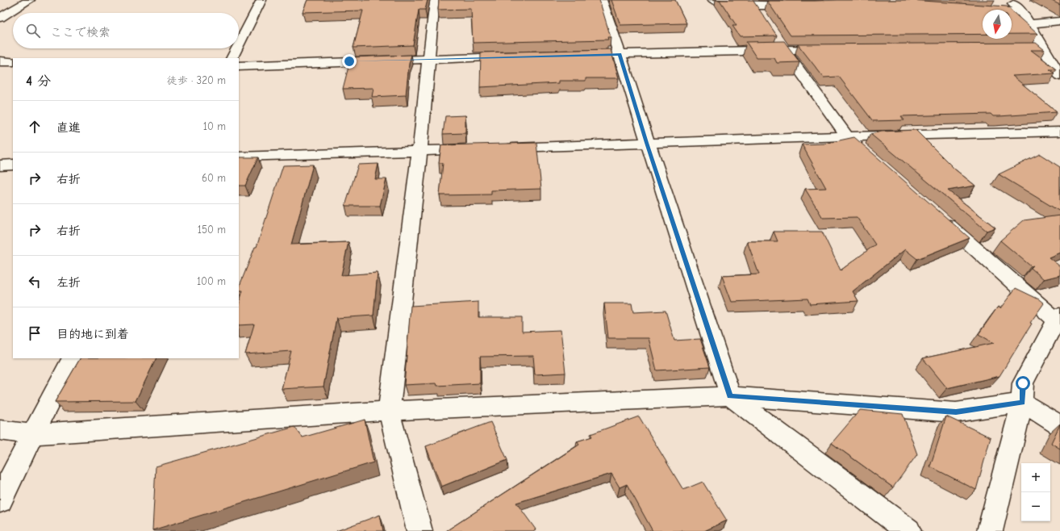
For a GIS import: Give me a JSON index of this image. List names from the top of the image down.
{
  "north": "bottom",
  "page": {
    "search": "ここで検索",
    "heading": ["4 分", "徒歩 · 320 m"],
    "list": [
      ["直進", "10 m"],
      ["右折", "60 m"],
      ["右折", "150 m"],
      ["左折", "100 m"],
      "目的地に到着"
    ],
    "map_buttons": ["+", "−"]
  }
}
